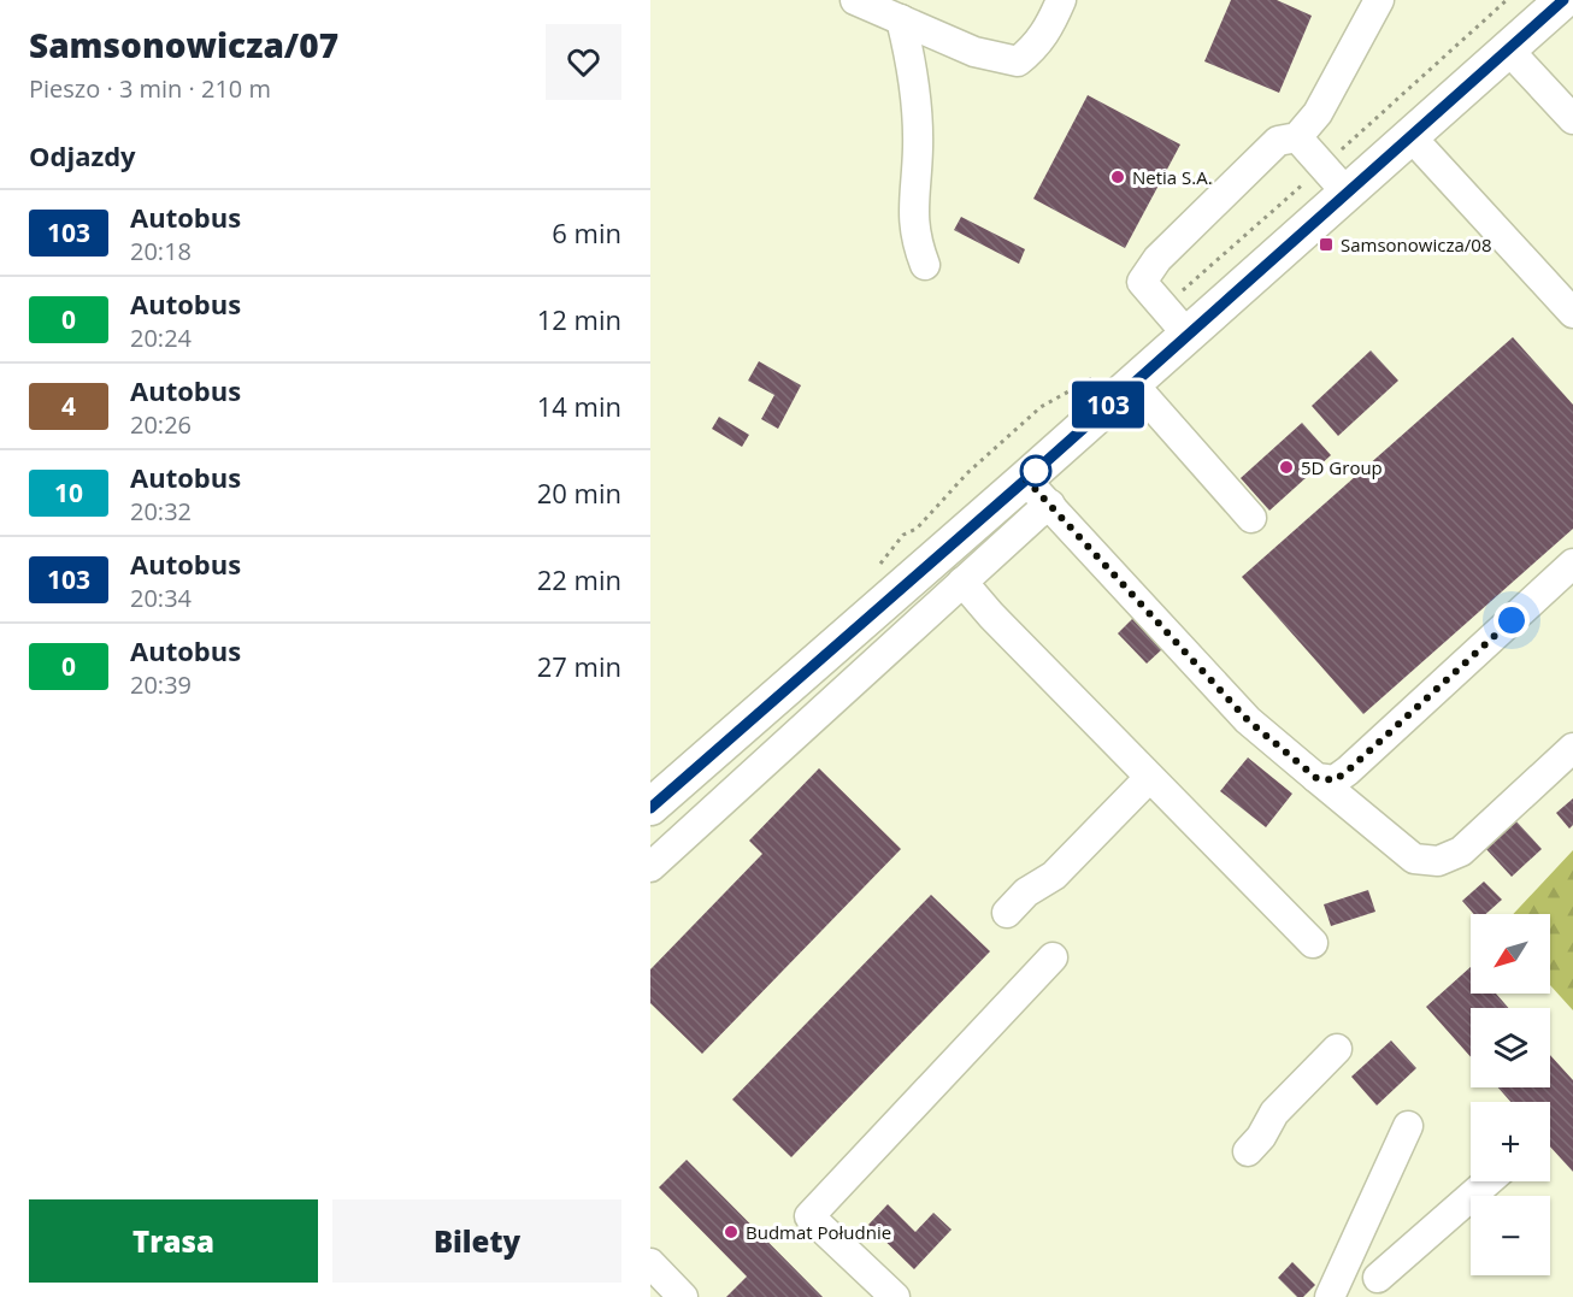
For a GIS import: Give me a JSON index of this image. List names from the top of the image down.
{
  "places": {
    "other": ["Netia S.A.", "5D Group", "Budmat Południe"],
    "transit": ["Samsonowicza/08"]
  },
  "lines": ["bus line 103"],
  "north": "bottom left",
  "page": {
    "heading": [
      ["Samsonowicza/07", "Pieszo · 3 min · 210 m"],
      "Odjazdy"
    ],
    "on_map": "103",
    "list": [
      {
        "mark": "103",
        "name": "Autobus",
        "note": "20:18",
        "value": "6 min"
      },
      {
        "mark": "0",
        "name": "Autobus",
        "note": "20:24",
        "value": "12 min"
      },
      {
        "mark": "4",
        "name": "Autobus",
        "note": "20:26",
        "value": "14 min"
      },
      {
        "mark": "10",
        "name": "Autobus",
        "note": "20:32",
        "value": "20 min"
      },
      {
        "mark": "103",
        "name": "Autobus",
        "note": "20:34",
        "value": "22 min"
      },
      {
        "mark": "0",
        "name": "Autobus",
        "note": "20:39",
        "value": "27 min"
      }
    ],
    "map_buttons": ["+", "−"],
    "buttons": ["Trasa", "Bilety"]
  }
}
